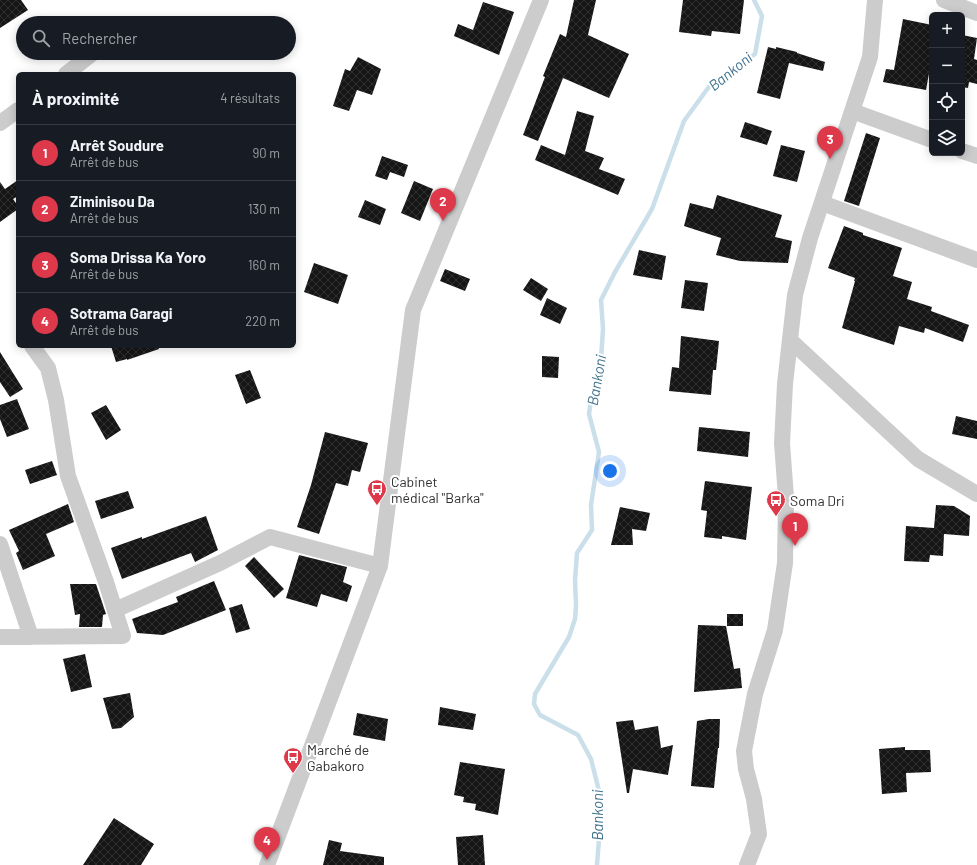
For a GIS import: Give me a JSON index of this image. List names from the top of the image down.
{
  "water": ["Bankoni"],
  "places": {
    "bus stop": ["Cabinet médical \"Barka\"", "Soma Dri", "Marché de Gabakoro"]
  },
  "page": {
    "map_buttons": ["+", "−"],
    "search": "Rechercher",
    "heading": ["À proximité", "4 résultats"],
    "list": [
      {
        "mark": "1",
        "name": "Arrêt Soudure",
        "note": "Arrêt de bus",
        "value": "90 m"
      },
      {
        "mark": "2",
        "name": "Ziminisou Da",
        "note": "Arrêt de bus",
        "value": "130 m"
      },
      {
        "mark": "3",
        "name": "Soma Drissa Ka Yoro",
        "note": "Arrêt de bus",
        "value": "160 m"
      },
      {
        "mark": "4",
        "name": "Sotrama Garagi",
        "note": "Arrêt de bus",
        "value": "220 m"
      }
    ],
    "pins": [
      "3",
      "2",
      "1",
      "4"
    ]
  }
}
